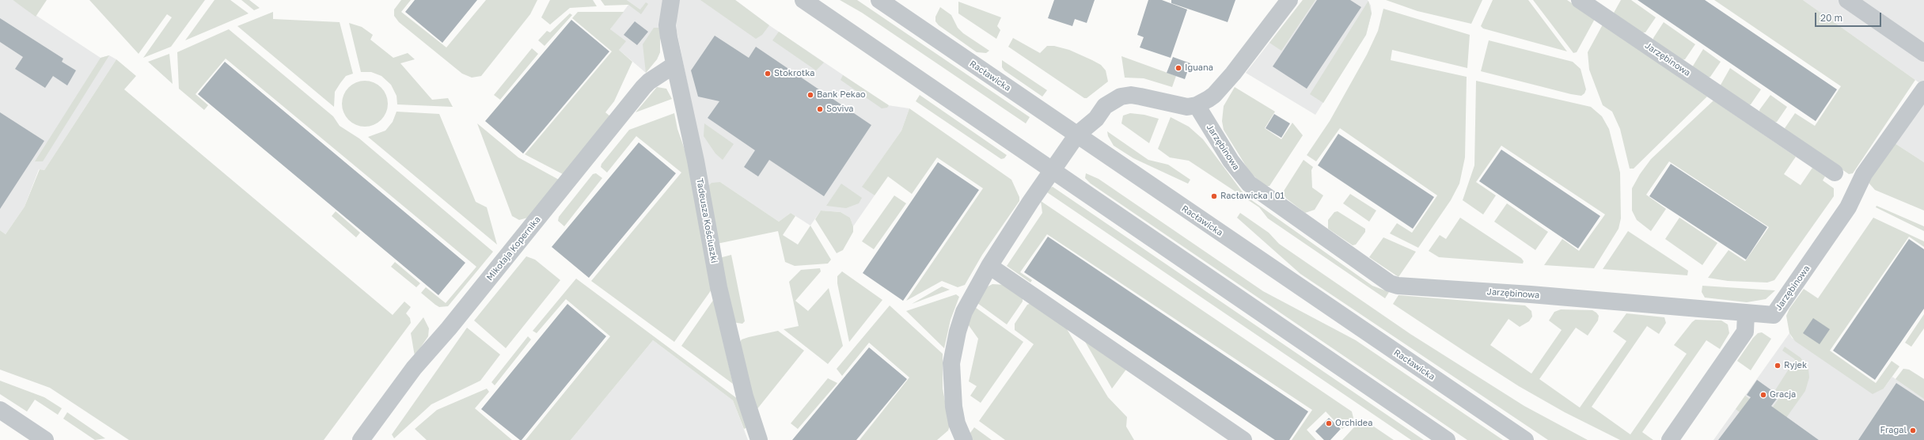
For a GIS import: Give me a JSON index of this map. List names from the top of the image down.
{
  "streets": {
    "street": [
      "Jarzębinowa",
      "Racławicka",
      "Tadeusza Kościuszki",
      "Mikołaja Kopernika"
    ]
  },
  "crossings": [
    ["Tadeusza Kościuszki", "Mikołaja Kopernika"]
  ],
  "places": [
    "Iguana",
    "Stokrotka",
    "Bank Pekao",
    "Soviva",
    "Racławicka I 01",
    "Ryjek",
    "Gracja",
    "Orchidea",
    "Fragal"
  ],
  "scale_bar": "20 m"
}
